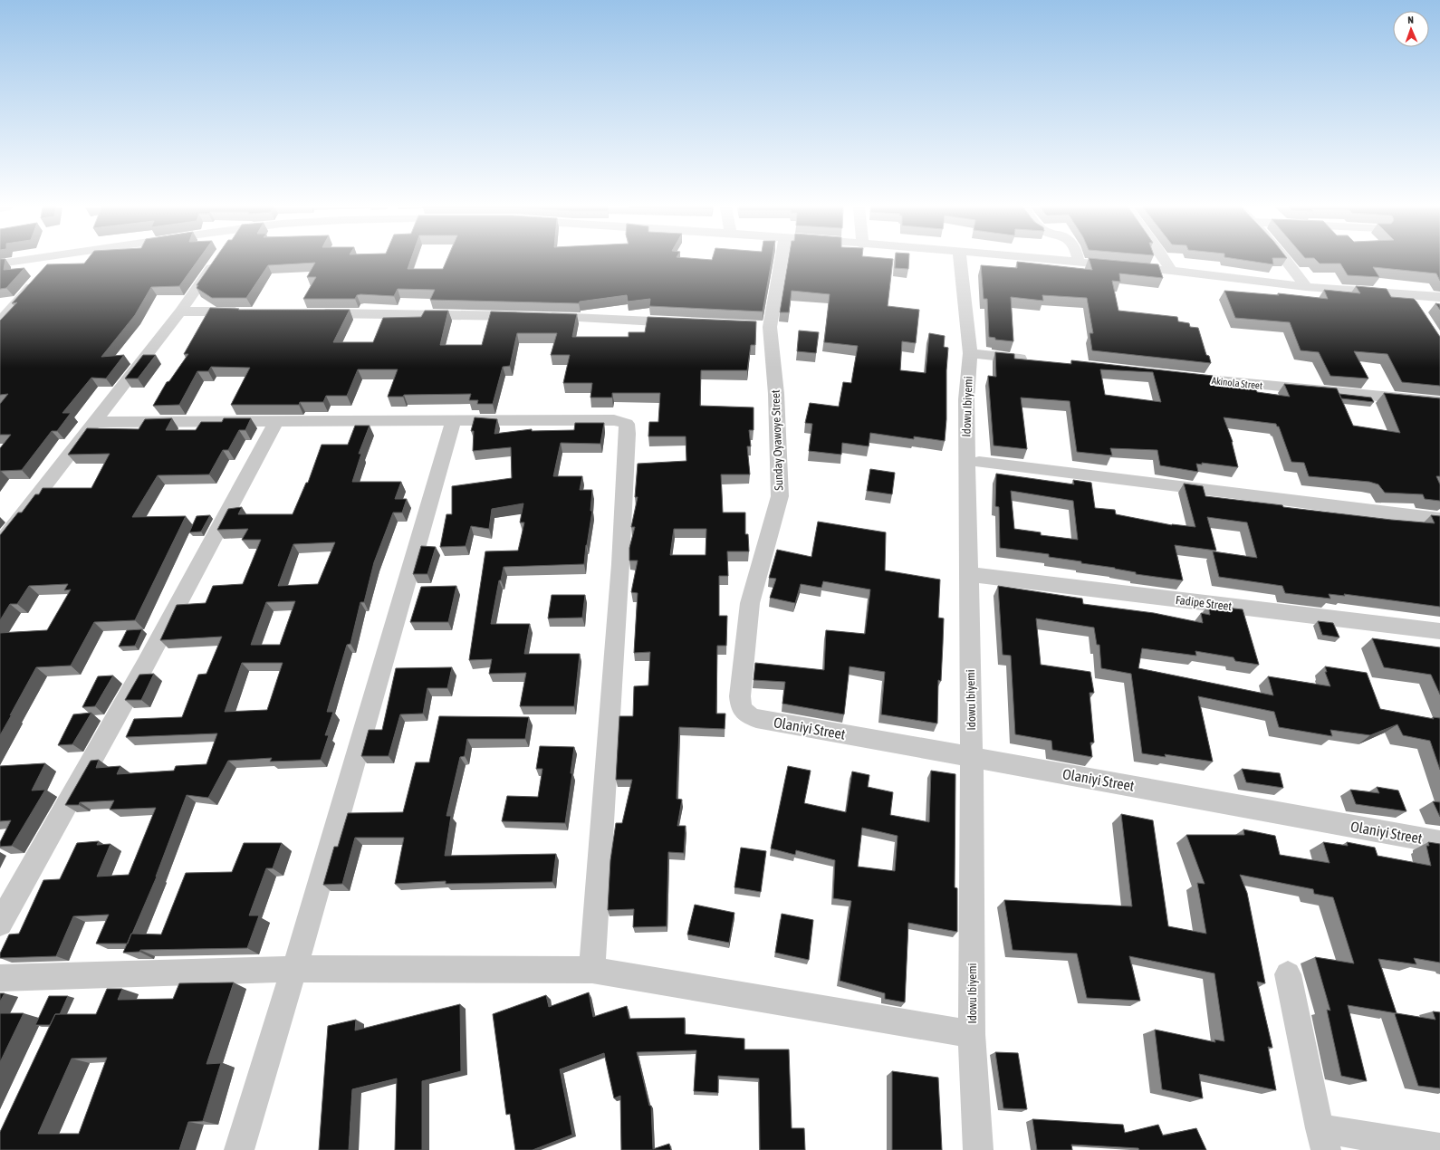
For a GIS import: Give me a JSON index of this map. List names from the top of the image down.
{
  "streets": {
    "street": [
      "Akinola Street",
      "Idowu Ibiyemi",
      "Sunday Oyawoye Street",
      "Fadipe Street",
      "Olaniyi Street"
    ]
  },
  "crossings": [
    ["Idowu Ibiyemi", "Fadipe Street"],
    ["Idowu Ibiyemi", "Olaniyi Street"],
    ["Sunday Oyawoye Street", "Olaniyi Street"]
  ],
  "north": "top"
}
